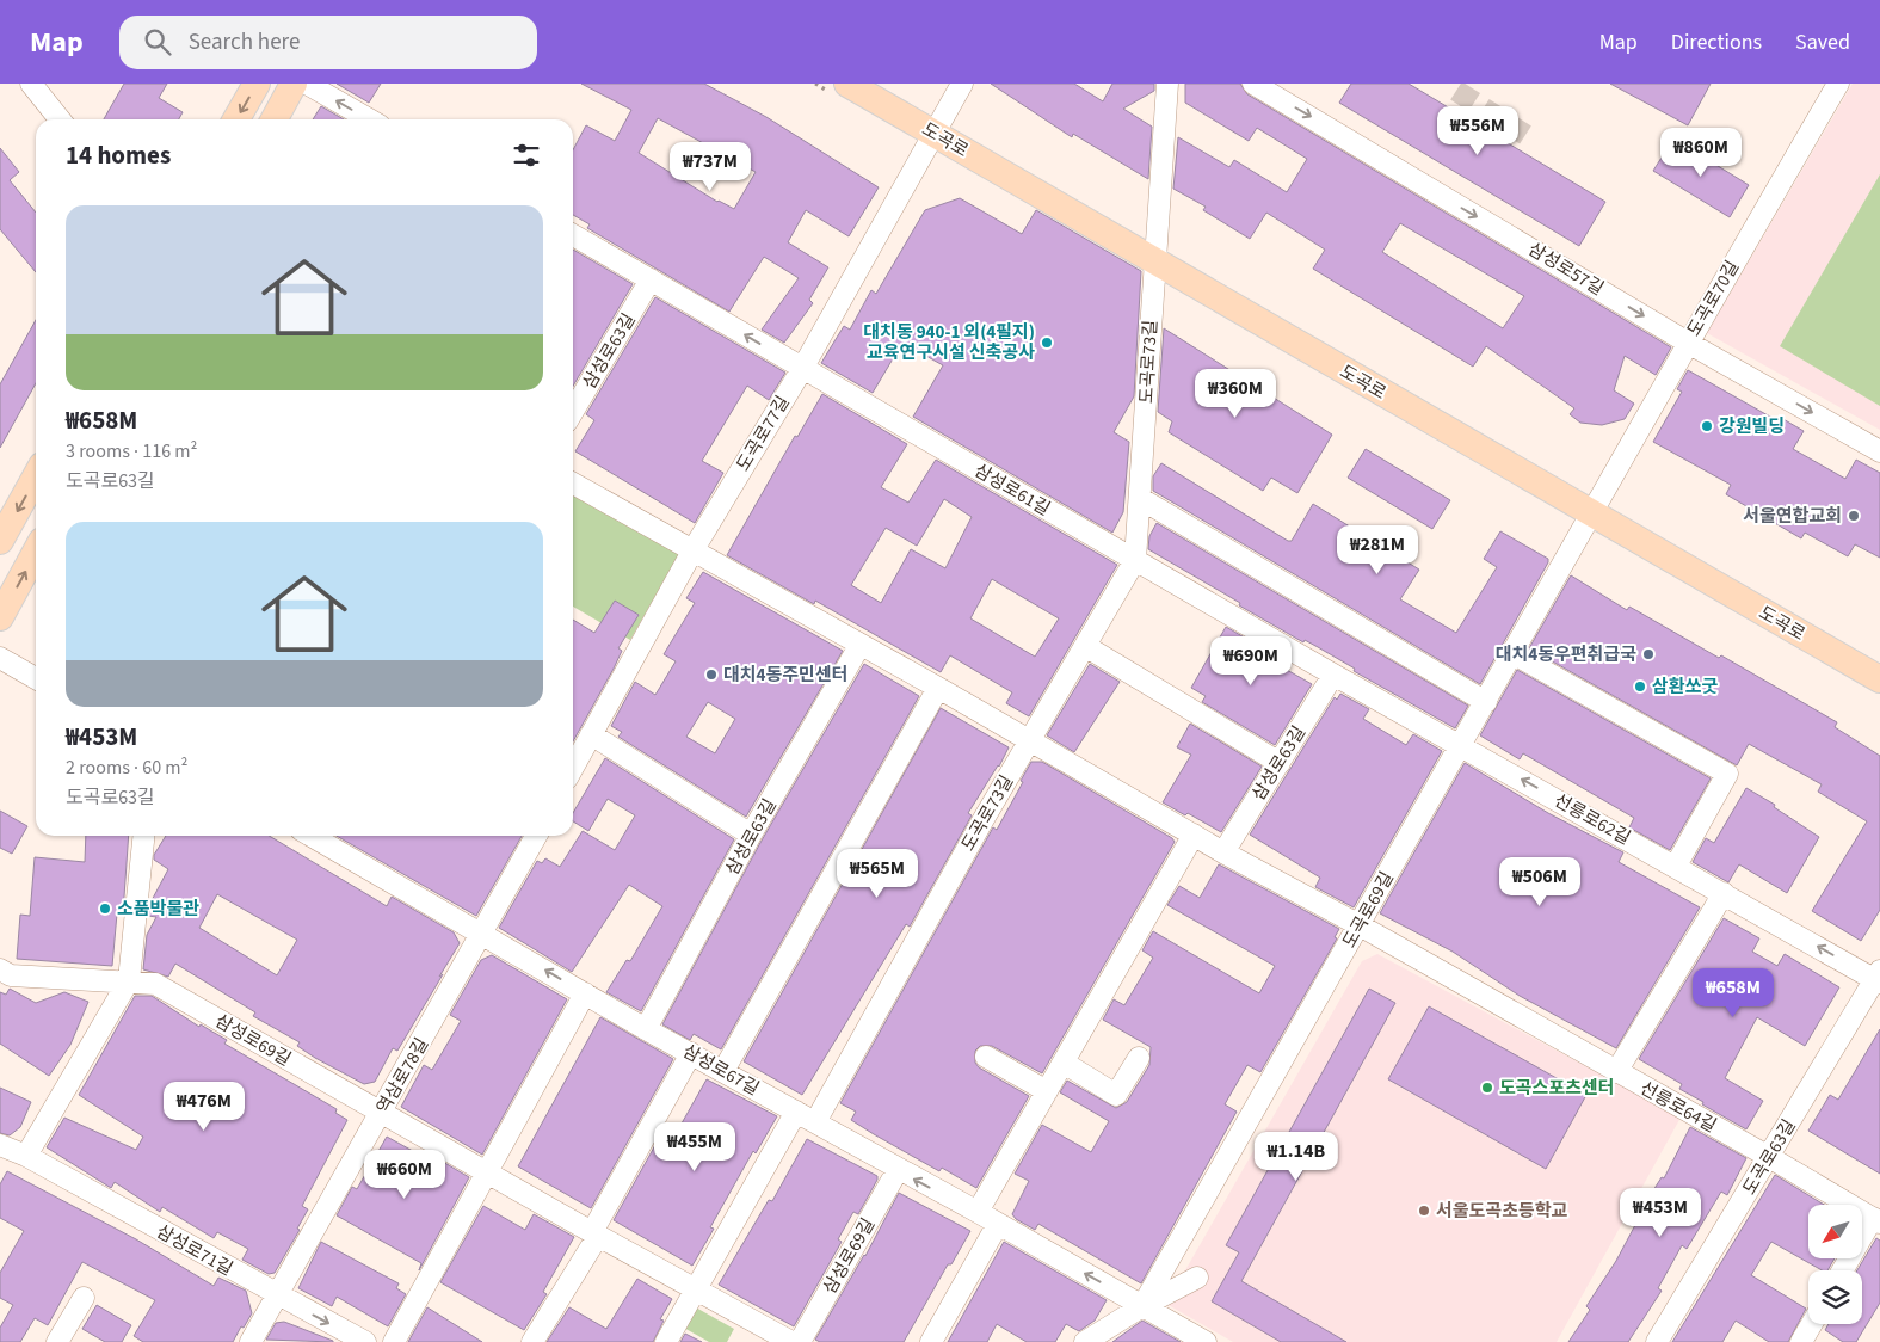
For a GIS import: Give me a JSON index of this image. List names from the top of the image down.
{
  "streets": {
    "main road": ["도곡로"],
    "street": [
      "삼성로57길",
      "도곡로70길",
      "삼성로63길",
      "도곡로73길",
      "도곡로77길",
      "삼성로61길",
      "선릉로62길",
      "도곡로69길",
      "삼성로69길",
      "삼성로67길",
      "역삼로78길",
      "선릉로64길",
      "도곡로63길",
      "삼성로71길"
    ]
  },
  "crossings": [
    ["도곡로", "도곡로70길"],
    ["도곡로", "도곡로73길"],
    ["도곡로", "도곡로77길"],
    ["도곡로", "도곡로69길"],
    ["삼성로57길", "도곡로70길"],
    ["도곡로70길", "도곡로69길"],
    ["삼성로63길", "삼성로61길"],
    ["삼성로63길", "삼성로67길"],
    ["도곡로73길", "삼성로61길"],
    ["도곡로73길", "삼성로67길"],
    ["도곡로77길", "삼성로61길"],
    ["삼성로61길", "선릉로62길"],
    ["삼성로61길", "도곡로69길"],
    ["선릉로62길", "도곡로69길"],
    ["선릉로62길", "도곡로63길"],
    ["도곡로69길", "삼성로67길"],
    ["도곡로69길", "선릉로64길"],
    ["삼성로69길", "삼성로67길"],
    ["삼성로69길", "역삼로78길"],
    ["삼성로67길", "역삼로78길"],
    ["역삼로78길", "삼성로71길"],
    ["선릉로64길", "도곡로63길"]
  ],
  "one_way": ["삼성로57길", "선릉로62길", "삼성로67길"],
  "places": [
    "대치동 940-1 외(4필지) 교육연구시설 신축공사",
    "강원빌딩",
    "서울연합교회",
    "대치4동우편취급국",
    "대치4동주민센터",
    "삼환쏘굿",
    "소품박물관",
    "도곡스포츠센터",
    "서울도곡초등학교"
  ],
  "north": "bottom left",
  "page": {
    "header": "Map",
    "search": "Search here",
    "nav": ["Map", "Directions", "Saved"],
    "price": [
      "₩556M",
      "₩860M",
      "₩737M",
      "₩360M",
      "₩281M",
      "₩690M",
      "₩565M",
      "₩506M",
      "₩658M",
      "₩476M",
      "₩455M",
      "₩1.14B",
      "₩660M",
      "₩453M"
    ],
    "heading": "14 homes",
    "list": [
      {
        "name": "₩658M",
        "note": "3 rooms · 116 m² · 도곡로63길"
      },
      {
        "name": "₩453M",
        "note": "2 rooms · 60 m² · 도곡로63길"
      }
    ]
  }
}
